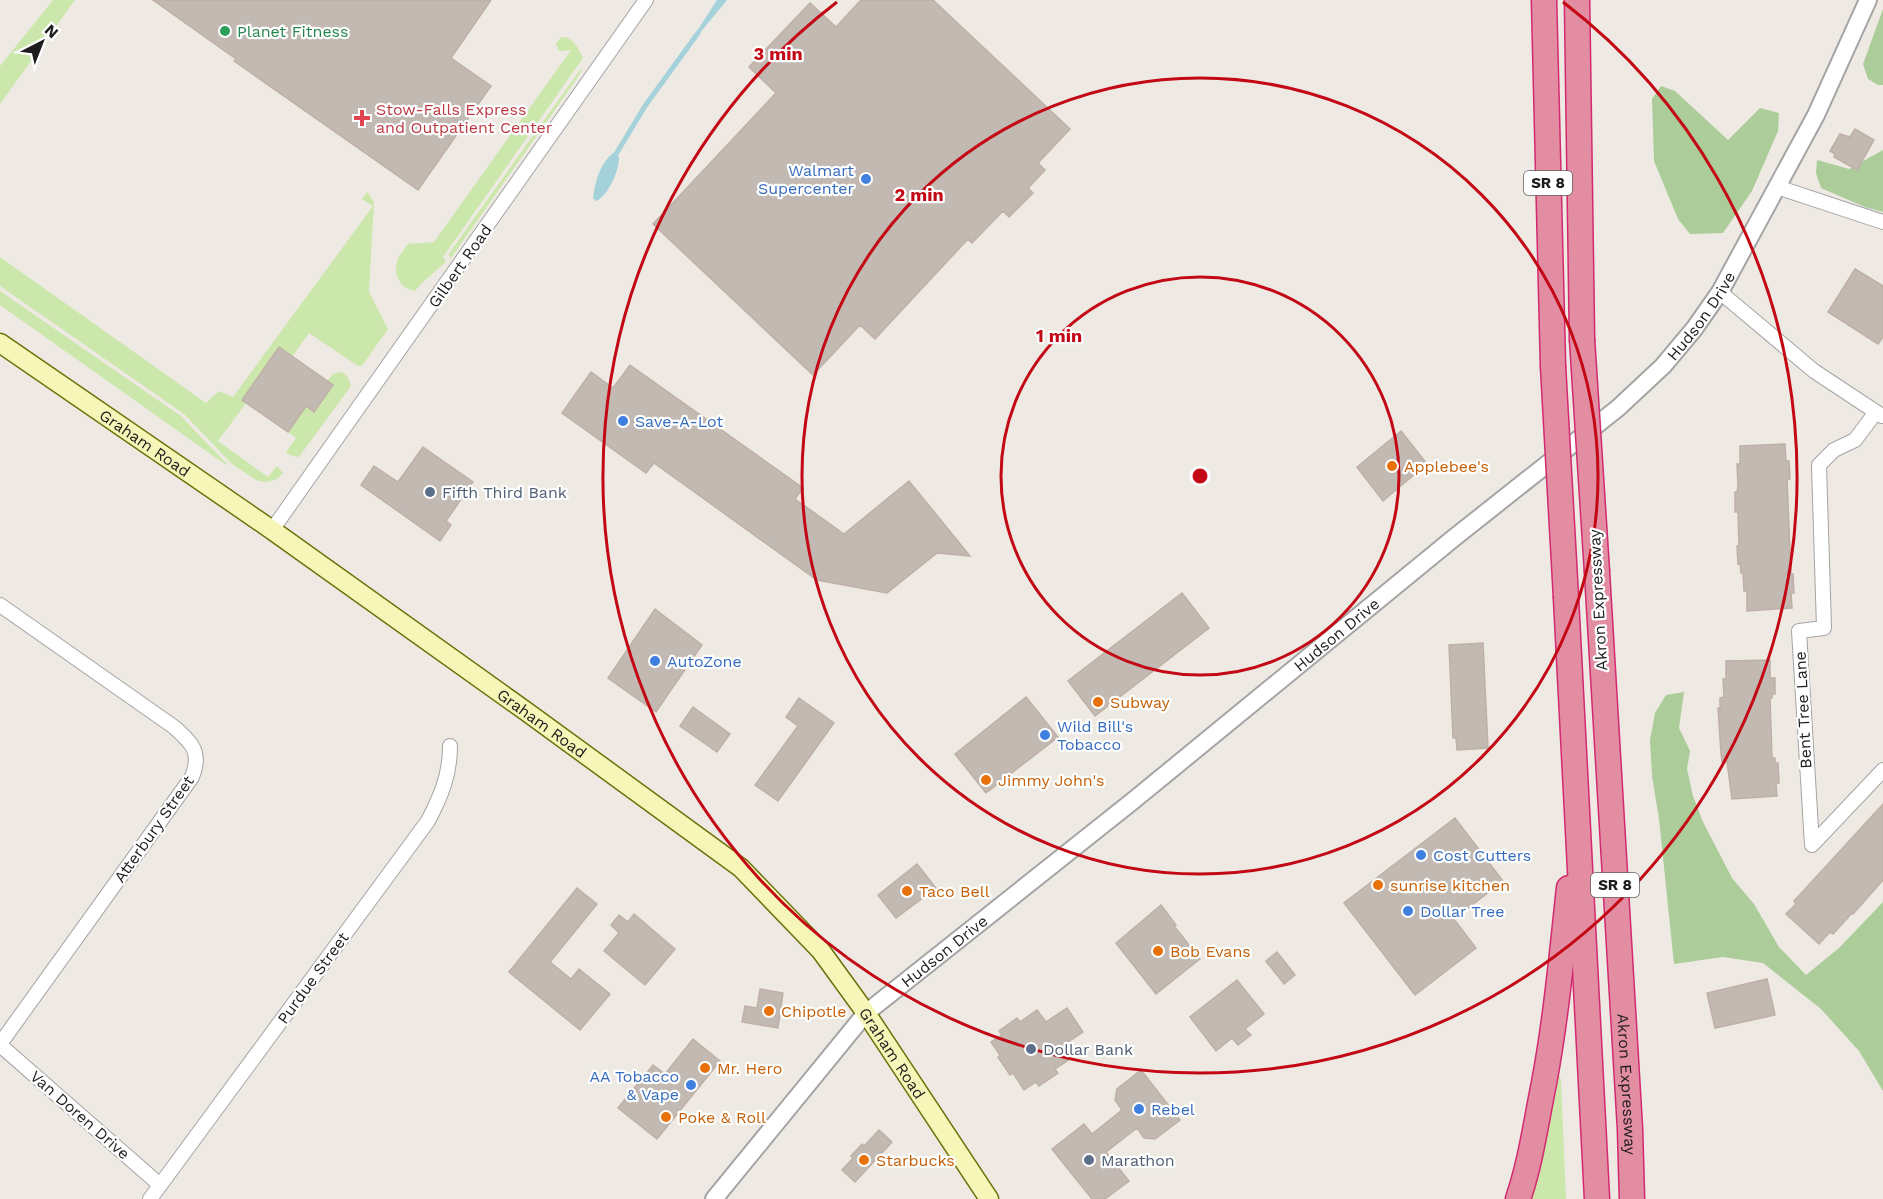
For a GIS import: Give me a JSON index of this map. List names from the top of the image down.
{
  "streets": {
    "highway": ["SR 8", "Akron Expressway"],
    "main road": ["Graham Road"],
    "street": [
      "Gilbert Road",
      "Hudson Drive",
      "Bent Tree Lane",
      "Atterbury Street",
      "Purdue Street",
      "Van Doren Drive"
    ]
  },
  "crossings": [
    ["Gilbert Road", "Graham Road"],
    ["Hudson Drive", "Graham Road"],
    ["Atterbury Street", "Van Doren Drive"],
    ["Purdue Street", "Van Doren Drive"]
  ],
  "places": {
    "other": [
      "Planet Fitness",
      "Walmart Supercenter",
      "Save-A-Lot",
      "Applebee's",
      "Fifth Third Bank",
      "AutoZone",
      "Subway",
      "Wild Bill's Tobacco",
      "Jimmy John's",
      "Cost Cutters",
      "sunrise kitchen",
      "Taco Bell",
      "Dollar Tree",
      "Bob Evans",
      "Chipotle",
      "Dollar Bank",
      "Mr. Hero",
      "AA Tobacco & Vape",
      "Rebel",
      "Poke & Roll",
      "Starbucks",
      "Marathon"
    ],
    "health": ["Stow-Falls Express and Outpatient Center"]
  },
  "north": "top right",
  "rings": ["3 min", "2 min", "1 min"]
}
